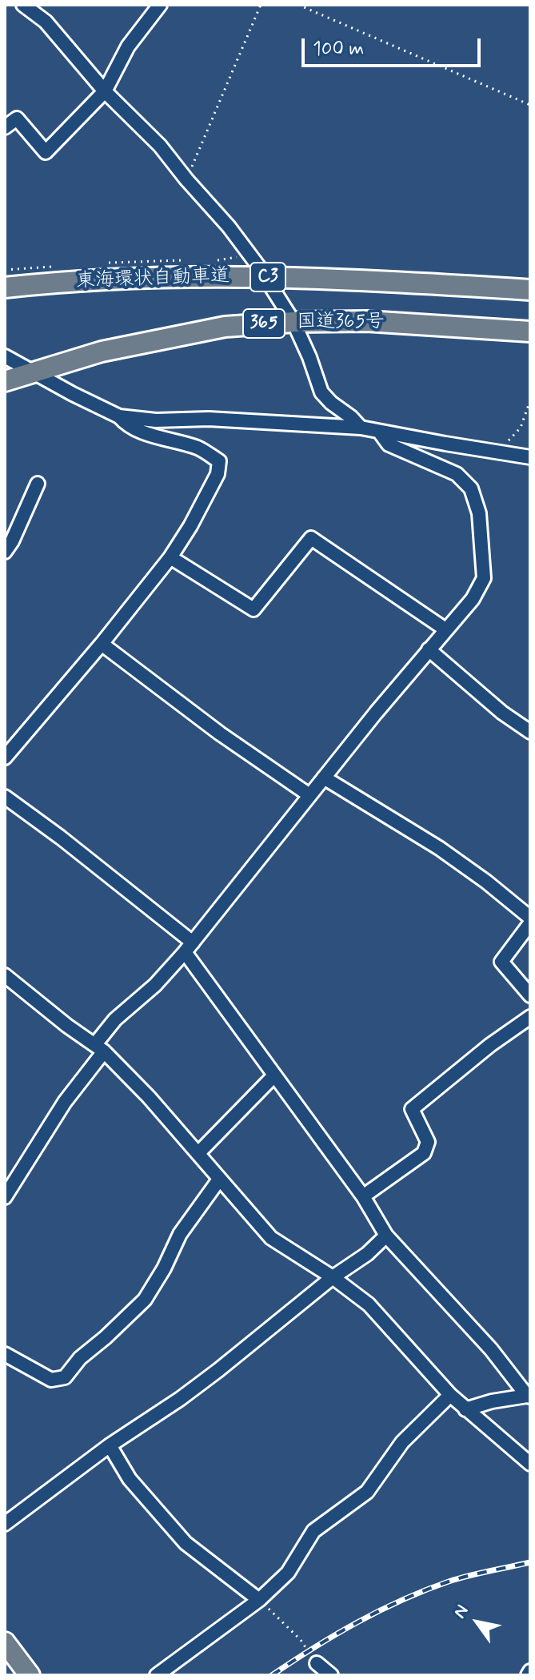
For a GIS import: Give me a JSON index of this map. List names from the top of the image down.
{
  "streets": {
    "highway": [
      "C3",
      "東海環状自動車道",
      "国道365号",
      "365"
    ]
  },
  "scale_bar": "100 m",
  "north": "top left"
}
